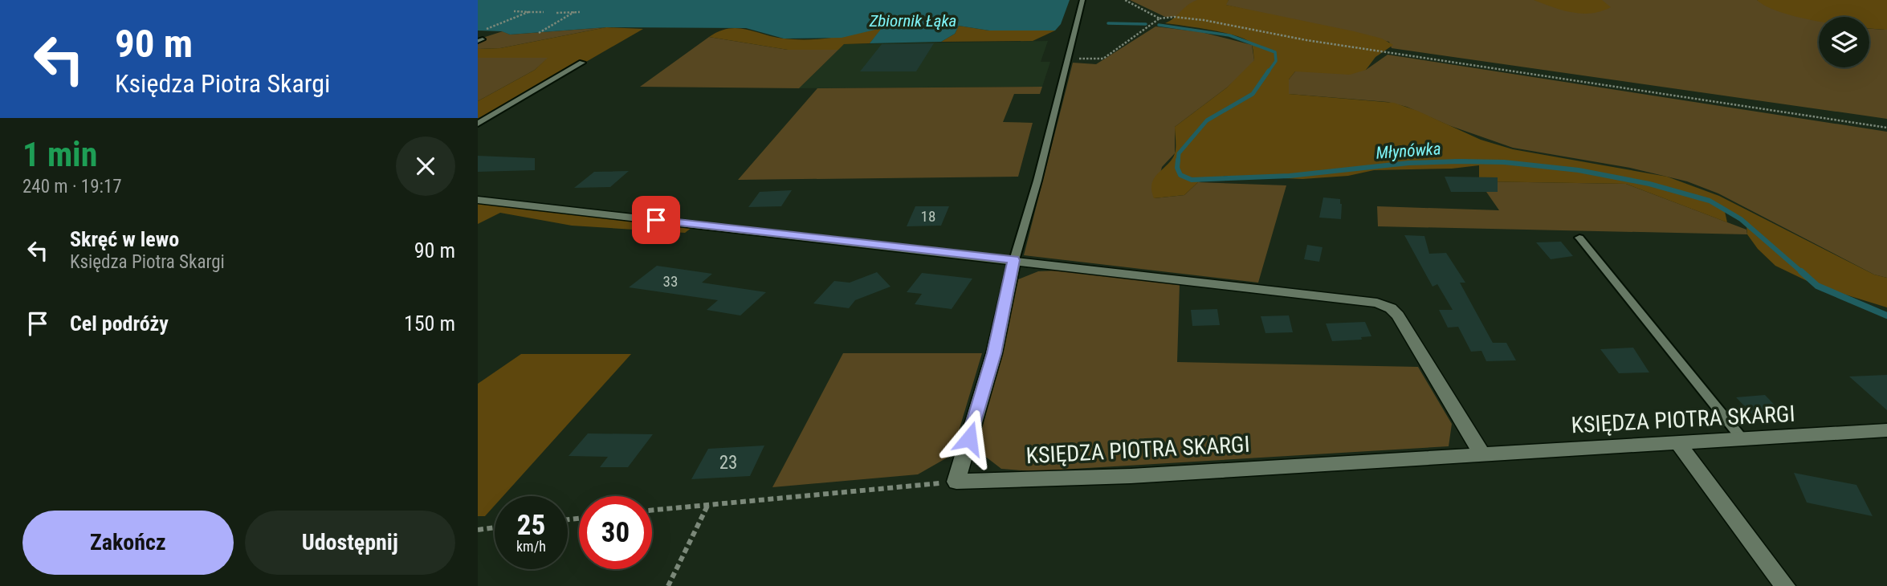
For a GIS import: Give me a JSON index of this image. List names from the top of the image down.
{
  "streets": {
    "street": ["KSIĘDZA PIOTRA SKARGI"]
  },
  "water": ["Zbiornik Łąka", "Młynówka"],
  "house_numbers": ["18", "33", "23"],
  "page": {
    "turn": ["90 m", "Księdza Piotra Skargi"],
    "heading": ["1 min", "240 m · 19:17"],
    "list": [
      {
        "name": "Skręć w lewo",
        "note": "Księdza Piotra Skargi",
        "value": "90 m"
      },
      {
        "name": "Cel podróży",
        "value": "150 m"
      }
    ],
    "speed": "25 km/h",
    "limit": "30",
    "buttons": ["Zakończ", "Udostępnij"]
  }
}
